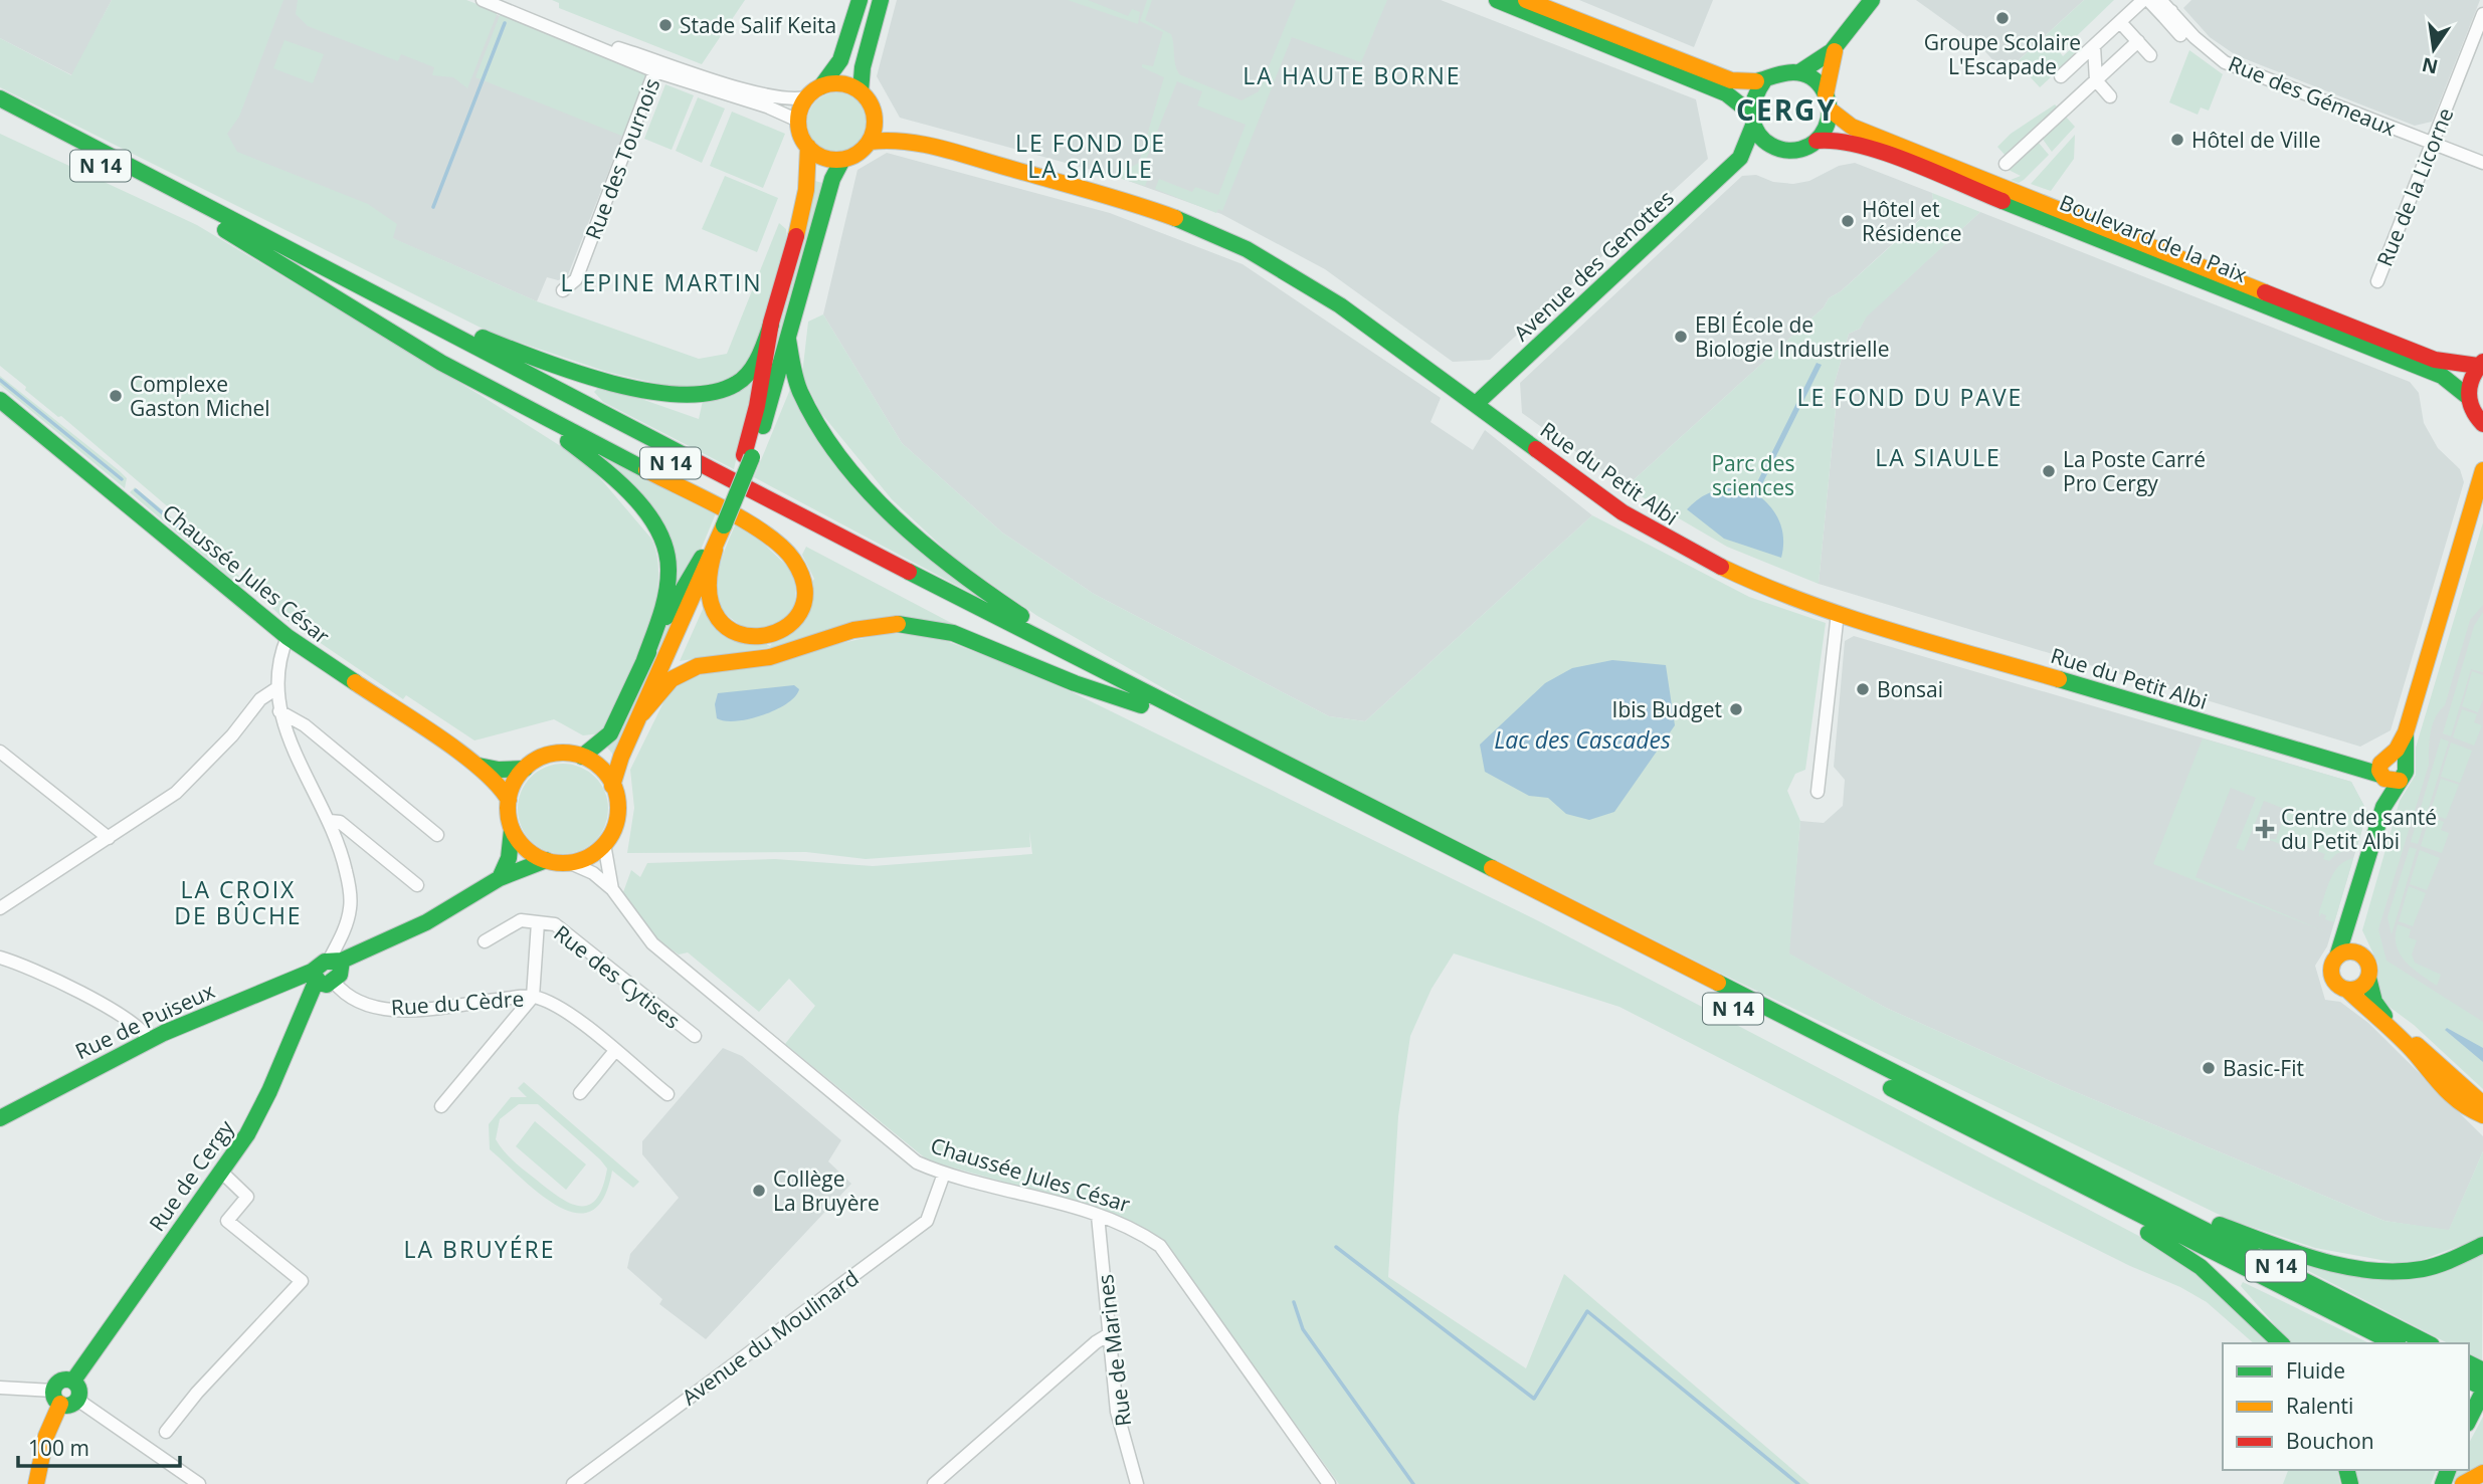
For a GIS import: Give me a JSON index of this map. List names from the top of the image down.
{
  "streets": {
    "main road": [
      "N 14",
      "Boulevard de la Paix",
      "Avenue des Genottes",
      "Rue du Petit Albi",
      "Chaussée Jules César",
      "Rue de Puiseux",
      "Rue de Cergy"
    ],
    "street": [
      "Rue des Gémeaux",
      "Rue des Tournois",
      "Rue de la Licorne",
      "Rue des Cytises",
      "Rue du Cèdre",
      "Avenue du Moulinard",
      "Rue de Marines"
    ]
  },
  "crossings": [
    ["Rue des Gémeaux", "Rue de la Licorne"],
    ["Boulevard de la Paix", "Avenue des Genottes"],
    ["Avenue des Genottes", "Rue du Petit Albi"],
    ["Chaussée Jules César", "Avenue du Moulinard"],
    ["Chaussée Jules César", "Rue de Marines"],
    ["Rue des Cytises", "Rue du Cèdre"],
    ["Rue de Puiseux", "Rue de Cergy"]
  ],
  "districts": [
    "LA HAUTE BORNE",
    "CERGY",
    "LE FOND DE LA SIAULE",
    "L EPINE MARTIN",
    "LE FOND DU PAVE",
    "LA SIAULE",
    "LA CROIX DE BÛCHE",
    "LA BRUYÉRE"
  ],
  "water": ["Lac des Cascades"],
  "parks": ["Parc des sciences"],
  "places": {
    "other": [
      "Groupe Scolaire L'Escapade",
      "Stade Salif Keita",
      "Hôtel de Ville",
      "Hôtel et Résidence",
      "EBI École de Biologie Industrielle",
      "Complexe Gaston Michel",
      "La Poste Carré Pro Cergy",
      "Bonsai",
      "Ibis Budget",
      "Basic-Fit",
      "Collège La Bruyère"
    ],
    "health": ["Centre de santé du Petit Albi"]
  },
  "legend": ["Fluide", "Ralenti", "Bouchon"],
  "scale_bar": "100 m",
  "north": "bottom"
}
